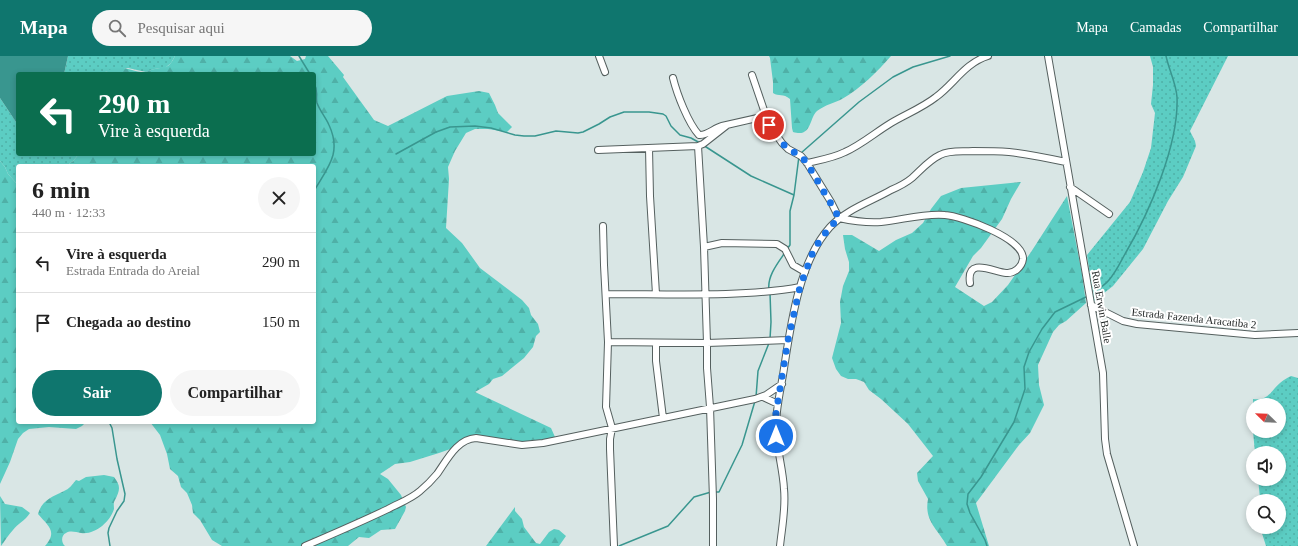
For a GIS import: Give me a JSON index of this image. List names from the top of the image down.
{
  "streets": {
    "street": ["Rua Erwin Balle", "Estrada Fazenda Aracatiba 2"]
  },
  "crossings": [
    ["Rua Erwin Balle", "Estrada Fazenda Aracatiba 2"]
  ],
  "north": "top left",
  "page": {
    "header": "Mapa",
    "search": "Pesquisar aqui",
    "nav": ["Mapa", "Camadas", "Compartilhar"],
    "turn": ["290 m", "Vire à esquerda"],
    "heading": ["6 min", "440 m · 12:33"],
    "list": [
      {
        "name": "Vire à esquerda",
        "note": "Estrada Entrada do Areial",
        "value": "290 m"
      },
      {
        "name": "Chegada ao destino",
        "value": "150 m"
      }
    ],
    "buttons": ["Sair", "Compartilhar"]
  }
}
